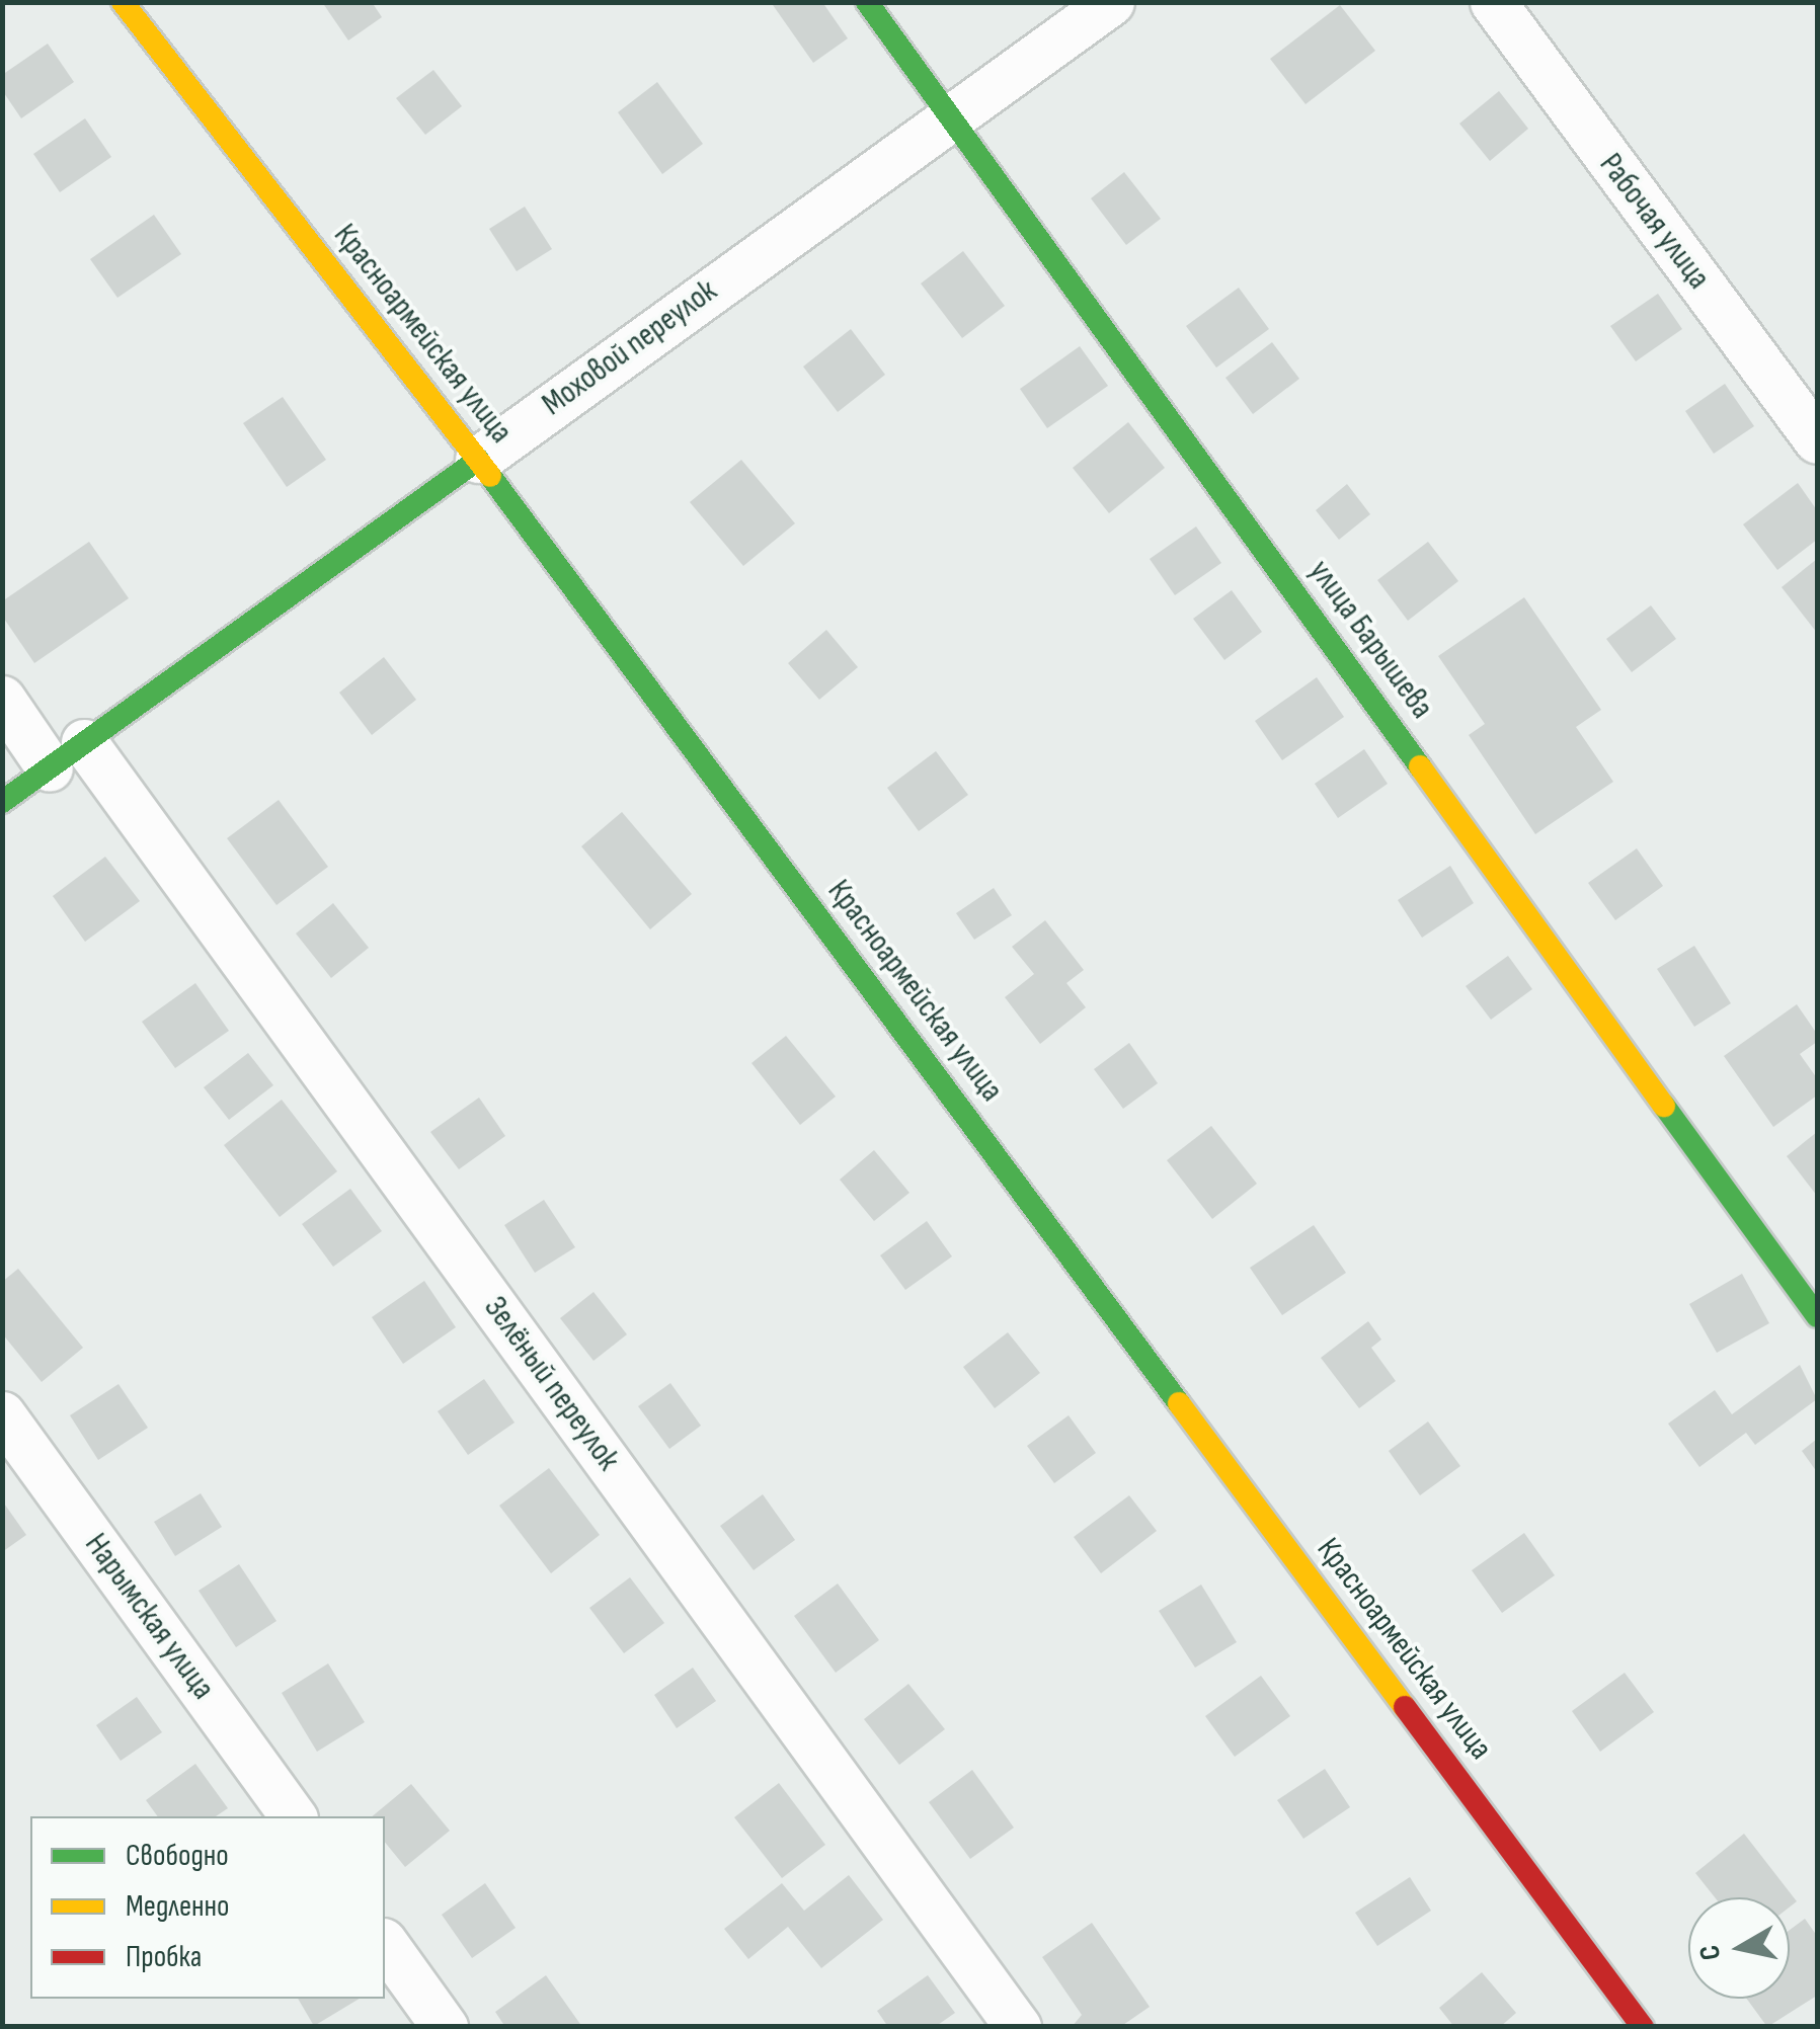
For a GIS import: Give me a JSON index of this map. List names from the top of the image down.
{
  "streets": {
    "main road": ["Красноармейская улица", "Моховой переулок", "улица Барышева"],
    "street": ["Рабочая улица", "Зелёный переулок", "Нарымская улица"]
  },
  "crossings": [
    ["Красноармейская улица", "Моховой переулок"],
    ["Моховой переулок", "улица Барышева"],
    ["Моховой переулок", "Зелёный переулок"]
  ],
  "legend": ["Свободно", "Медленно", "Пробка"],
  "north": "left"
}
